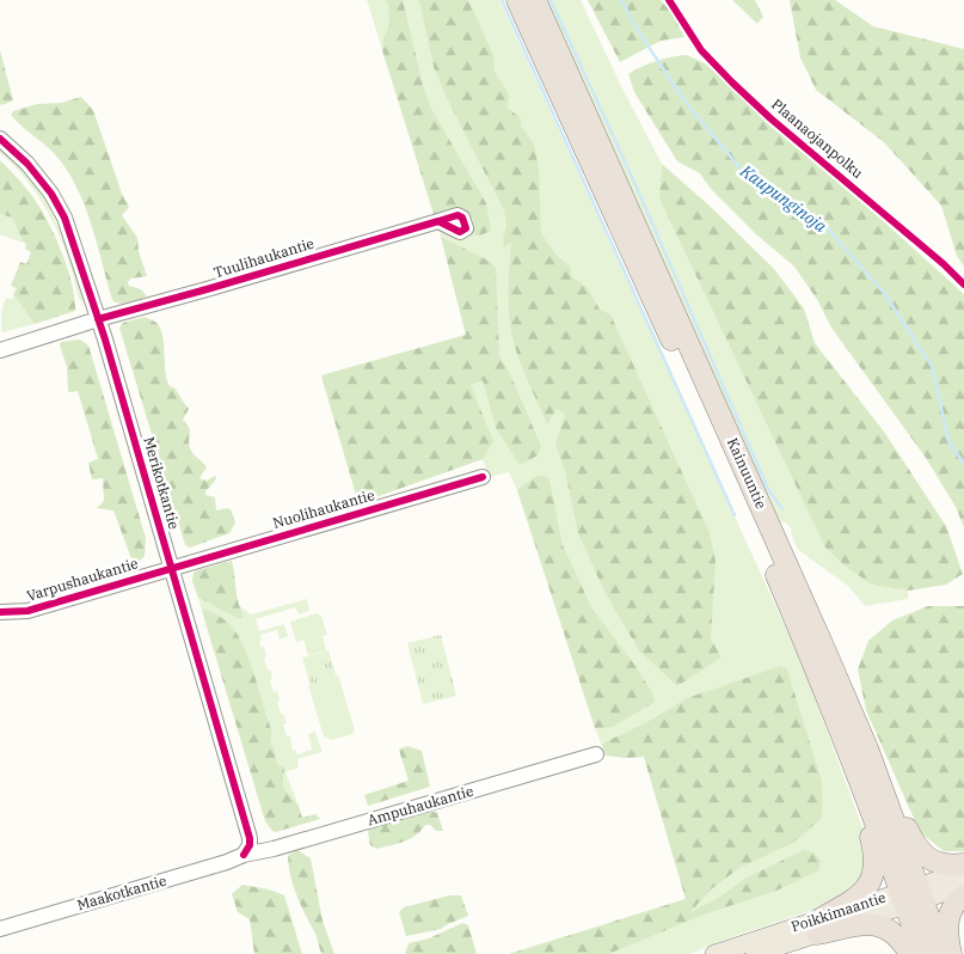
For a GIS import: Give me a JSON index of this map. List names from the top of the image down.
{
  "streets": {
    "highway": ["Kainuuntie"],
    "main road": ["Poikkimaantie"],
    "street": [
      "Tuulihaukantie",
      "Merikotkantie",
      "Nuolihaukantie",
      "Varpushaukantie",
      "Ampuhaukantie",
      "Maakotkantie"
    ],
    "cycle path": ["Plaanaojanpolku"]
  },
  "crossings": [
    ["Tuulihaukantie", "Merikotkantie"],
    ["Kainuuntie", "Poikkimaantie"],
    ["Merikotkantie", "Nuolihaukantie"],
    ["Merikotkantie", "Varpushaukantie"],
    ["Merikotkantie", "Ampuhaukantie"],
    ["Merikotkantie", "Maakotkantie"],
    ["Nuolihaukantie", "Varpushaukantie"],
    ["Ampuhaukantie", "Maakotkantie"]
  ],
  "water": ["Kaupunginoja"]
}
